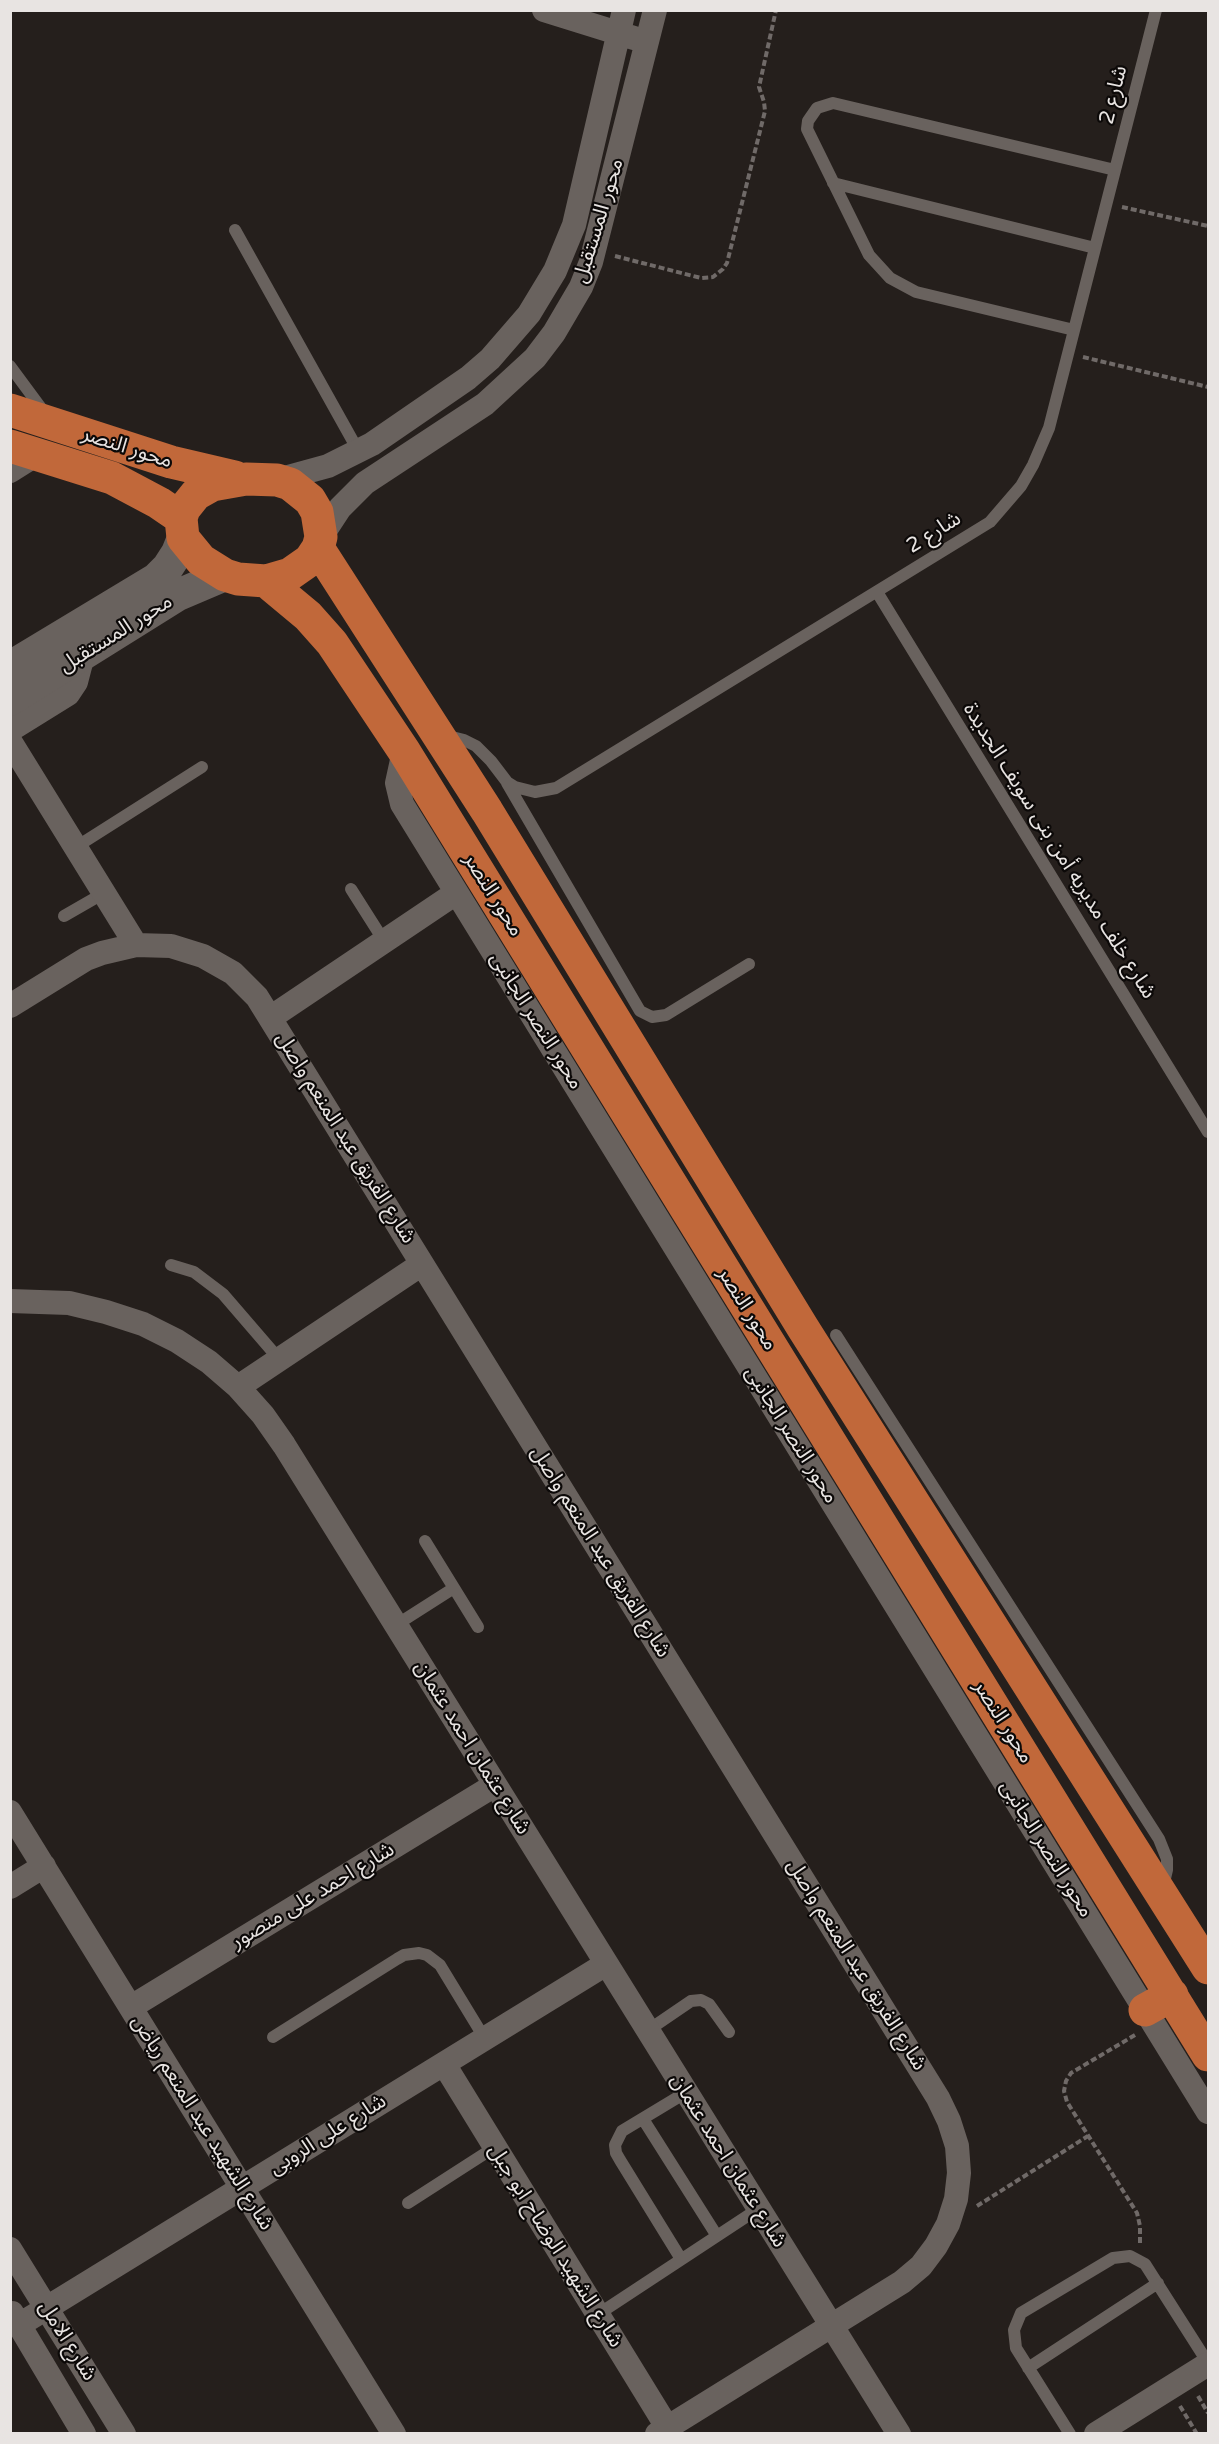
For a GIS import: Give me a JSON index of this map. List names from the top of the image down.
{
  "streets": {
    "highway": ["محور النصر"],
    "street": [
      "محور المستقبل",
      "محور النصر الجانبى",
      "شارع الفريق عبد المنعم واصل",
      "شارع عثمان احمد عثمان",
      "شارع احمد على منصور",
      "شارع الشهيد عبد المنعم رياض",
      "شارع على الروبى",
      "شارع الشهيد الوضاح ابو جبل",
      "شارع الامل"
    ],
    "lane": ["شارع 2", "شارع خلف مديريه أمن بنى سويف الجديدة"]
  },
  "crossings": [
    ["شارع 2", "شارع خلف مديريه أمن بنى سويف الجديدة"],
    ["محور المستقبل", "محور النصر"],
    ["محور النصر", "محور النصر الجانبى"],
    ["شارع الفريق عبد المنعم واصل", "شارع عثمان احمد عثمان"],
    ["شارع عثمان احمد عثمان", "شارع احمد على منصور"],
    ["شارع عثمان احمد عثمان", "شارع على الروبى"],
    ["شارع احمد على منصور", "شارع الشهيد عبد المنعم رياض"],
    ["شارع الشهيد عبد المنعم رياض", "شارع على الروبى"],
    ["شارع على الروبى", "شارع الشهيد الوضاح ابو جبل"],
    ["شارع على الروبى", "شارع الامل"]
  ]
}
